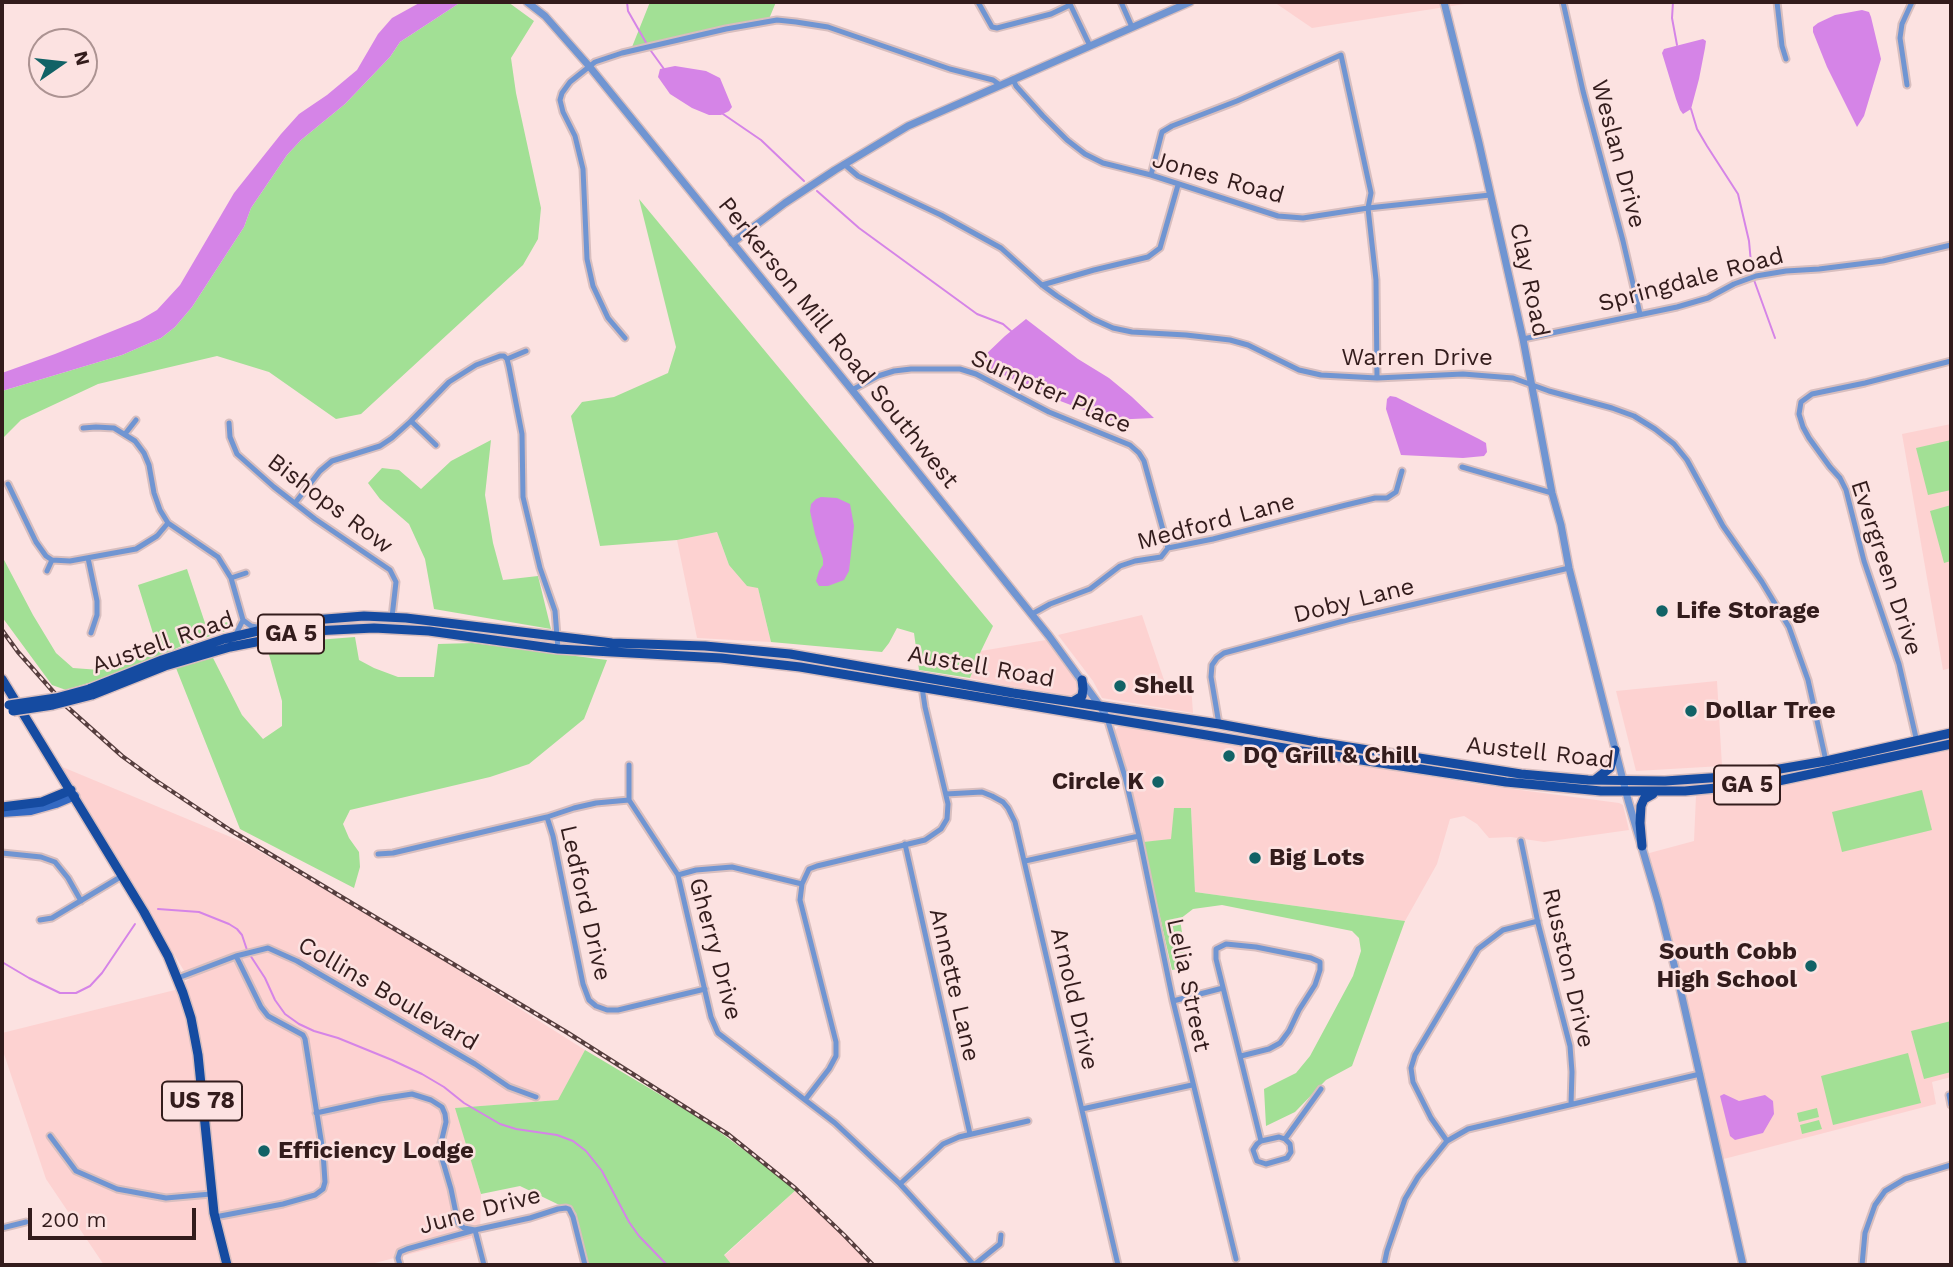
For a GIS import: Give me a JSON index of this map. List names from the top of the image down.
{
  "streets": {
    "main road": ["GA 5", "Austell Road", "US 78"],
    "street": [
      "Weslan Drive",
      "Jones Road",
      "Clay Road",
      "Springdale Road",
      "Perkerson Mill Road Southwest",
      "Warren Drive",
      "Sumpter Place",
      "Bishops Row",
      "Medford Lane",
      "Evergreen Drive",
      "Doby Lane",
      "Ledford Drive",
      "Gherry Drive",
      "Russton Drive",
      "Annette Lane",
      "Lelia Street",
      "Collins Boulevard",
      "Arnold Drive",
      "June Drive"
    ]
  },
  "crossings": [
    ["Weslan Drive", "Springdale Road"],
    ["Jones Road", "Clay Road"],
    ["Clay Road", "Springdale Road"],
    ["Clay Road", "Warren Drive"],
    ["Clay Road", "Doby Lane"],
    ["Clay Road", "Austell Road"],
    ["Perkerson Mill Road Southwest", "Sumpter Place"],
    ["Perkerson Mill Road Southwest", "Medford Lane"],
    ["Perkerson Mill Road Southwest", "Austell Road"],
    ["Perkerson Mill Road Southwest", "Lelia Street"],
    ["Warren Drive", "Austell Road"],
    ["Sumpter Place", "Medford Lane"],
    ["Bishops Row", "Austell Road"],
    ["Evergreen Drive", "Austell Road"],
    ["Doby Lane", "Austell Road"],
    ["Austell Road", "Lelia Street"],
    ["Ledford Drive", "Gherry Drive"],
    ["Collins Boulevard", "US 78"]
  ],
  "places": [
    "Life Storage",
    "Shell",
    "Dollar Tree",
    "DQ Grill & Chill",
    "Circle K",
    "Big Lots",
    "South Cobb High School",
    "Efficiency Lodge"
  ],
  "scale_bar": "200 m",
  "north": "right"
}
